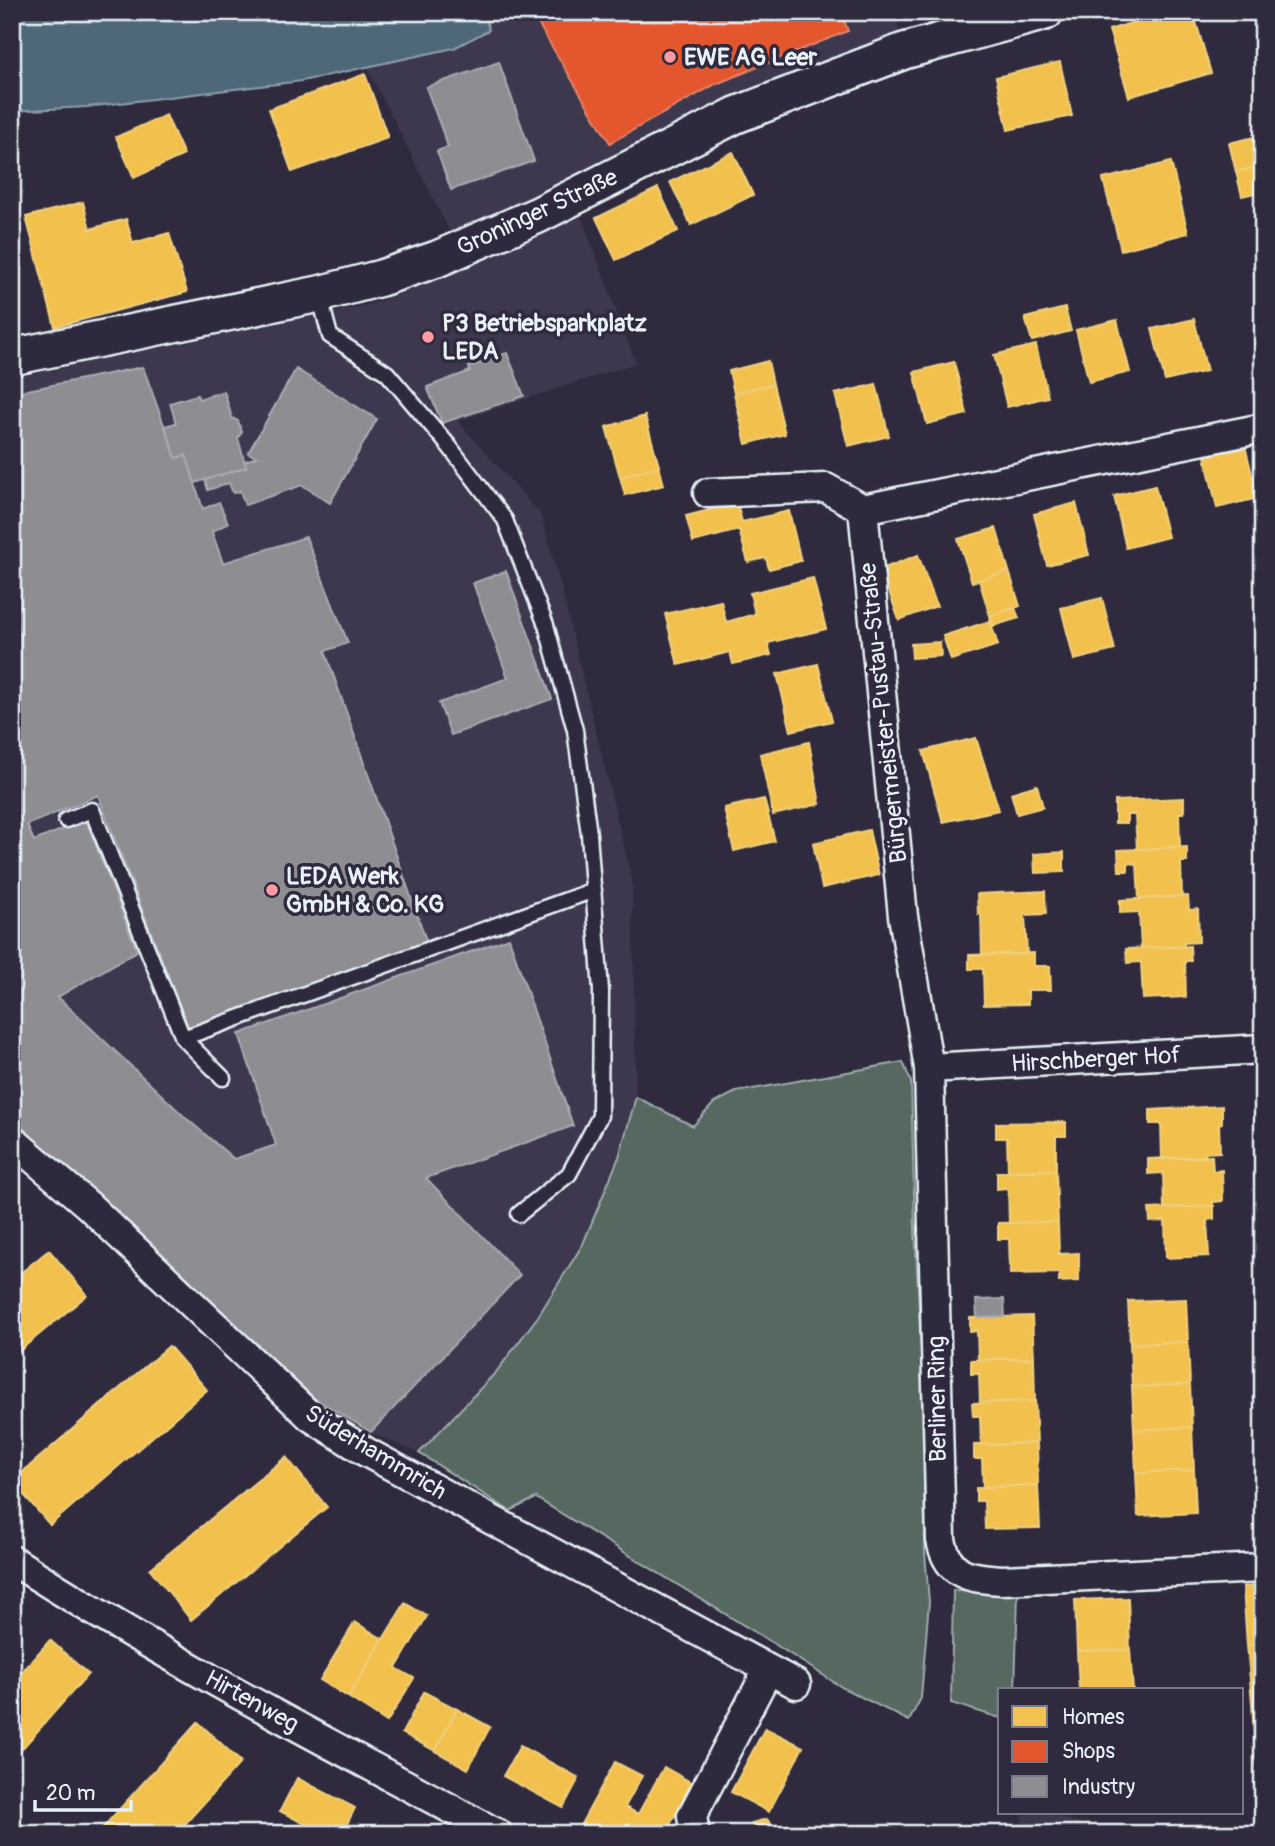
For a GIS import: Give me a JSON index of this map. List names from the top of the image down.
{
  "streets": {
    "street": [
      "Groninger Straße",
      "Bürgermeister-Pustau-Straße",
      "Hirschberger Hof",
      "Berliner Ring",
      "Süderhammrich",
      "Hirtenweg"
    ]
  },
  "crossings": [
    ["Bürgermeister-Pustau-Straße", "Berliner Ring"],
    ["Hirschberger Hof", "Berliner Ring"]
  ],
  "places": ["EWE AG Leer", "P3 Betriebsparkplatz LEDA", "LEDA Werk GmbH & Co. KG"],
  "legend": ["Homes", "Shops", "Industry"],
  "scale_bar": "20 m"
}
